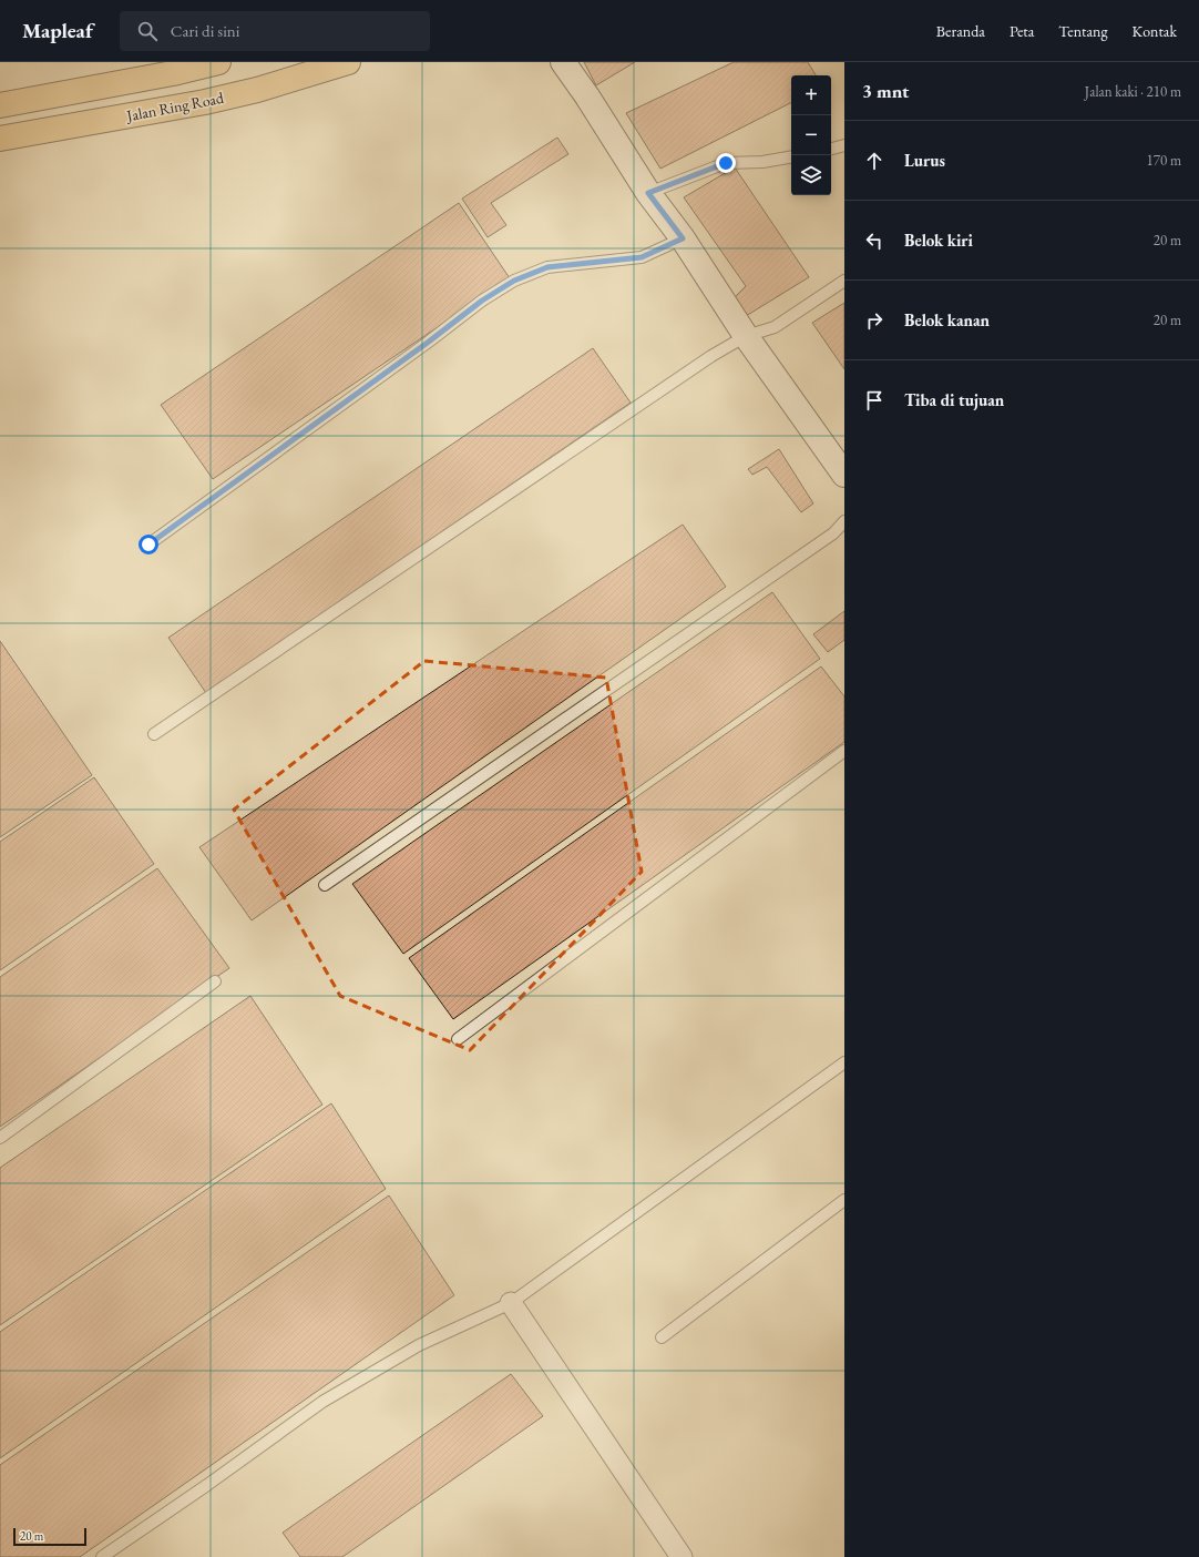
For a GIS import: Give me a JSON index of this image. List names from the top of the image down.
{
  "streets": {
    "highway": ["Jalan Ring Road"]
  },
  "scale_bar": "20 m",
  "page": {
    "header": "Mapleaf",
    "search": "Cari di sini",
    "nav": [
      "Beranda",
      "Peta",
      "Tentang",
      "Kontak"
    ],
    "heading": ["3 mnt", "Jalan kaki · 210 m"],
    "map_buttons": ["+", "−"],
    "list": [
      ["Lurus", "170 m"],
      ["Belok kiri", "20 m"],
      ["Belok kanan", "20 m"],
      "Tiba di tujuan"
    ],
    "scale": "20 m"
  }
}
